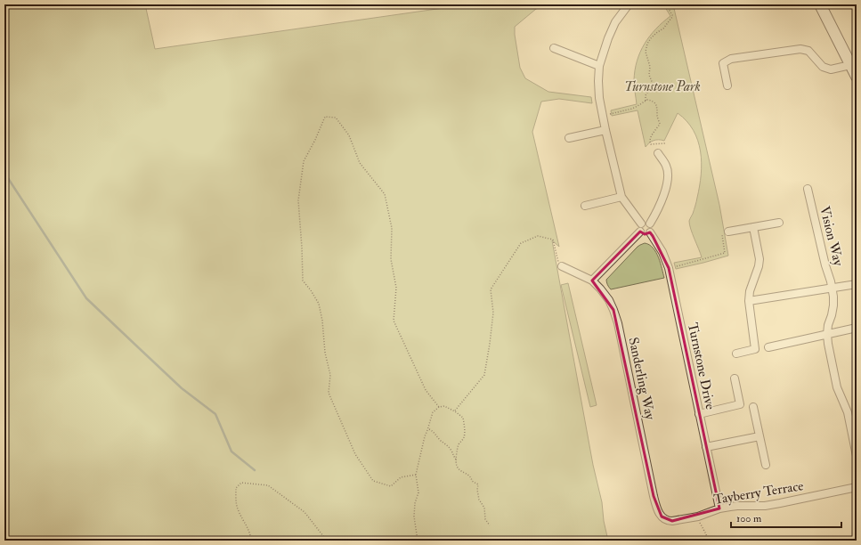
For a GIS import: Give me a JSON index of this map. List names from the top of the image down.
{
  "streets": {
    "street": [
      "Vision Way",
      "Turnstone Drive",
      "Sanderling Way",
      "Tayberry Terrace"
    ]
  },
  "crossings": [
    ["Turnstone Drive", "Tayberry Terrace"],
    ["Sanderling Way", "Tayberry Terrace"]
  ],
  "parks": ["Turnstone Park"],
  "scale_bar": "100 m"
}
